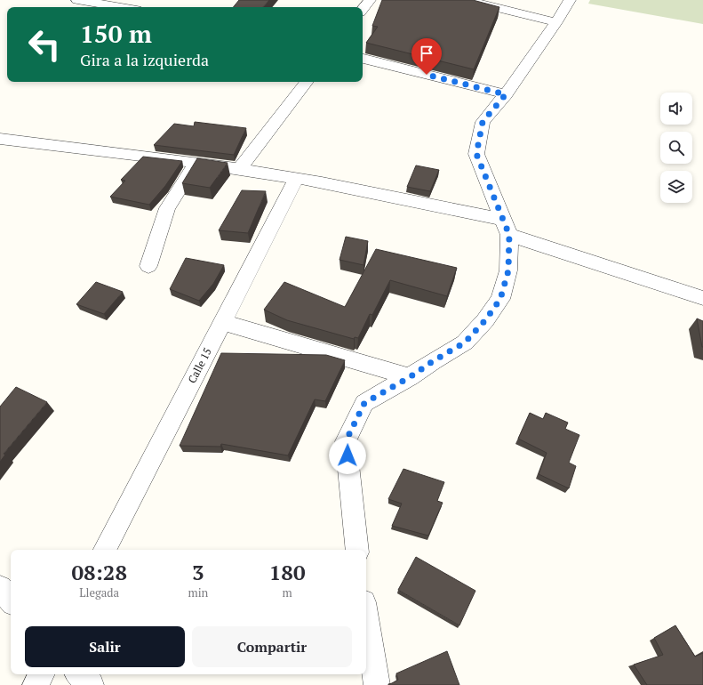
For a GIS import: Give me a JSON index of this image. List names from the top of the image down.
{
  "streets": {
    "street": ["Calle 15"]
  },
  "page": {
    "turn": ["150 m", "Gira a la izquierda"],
    "eta": [
      "08:28",
      "Llegada",
      "3",
      "min",
      "180",
      "m"
    ],
    "buttons": ["Salir", "Compartir"]
  }
}
